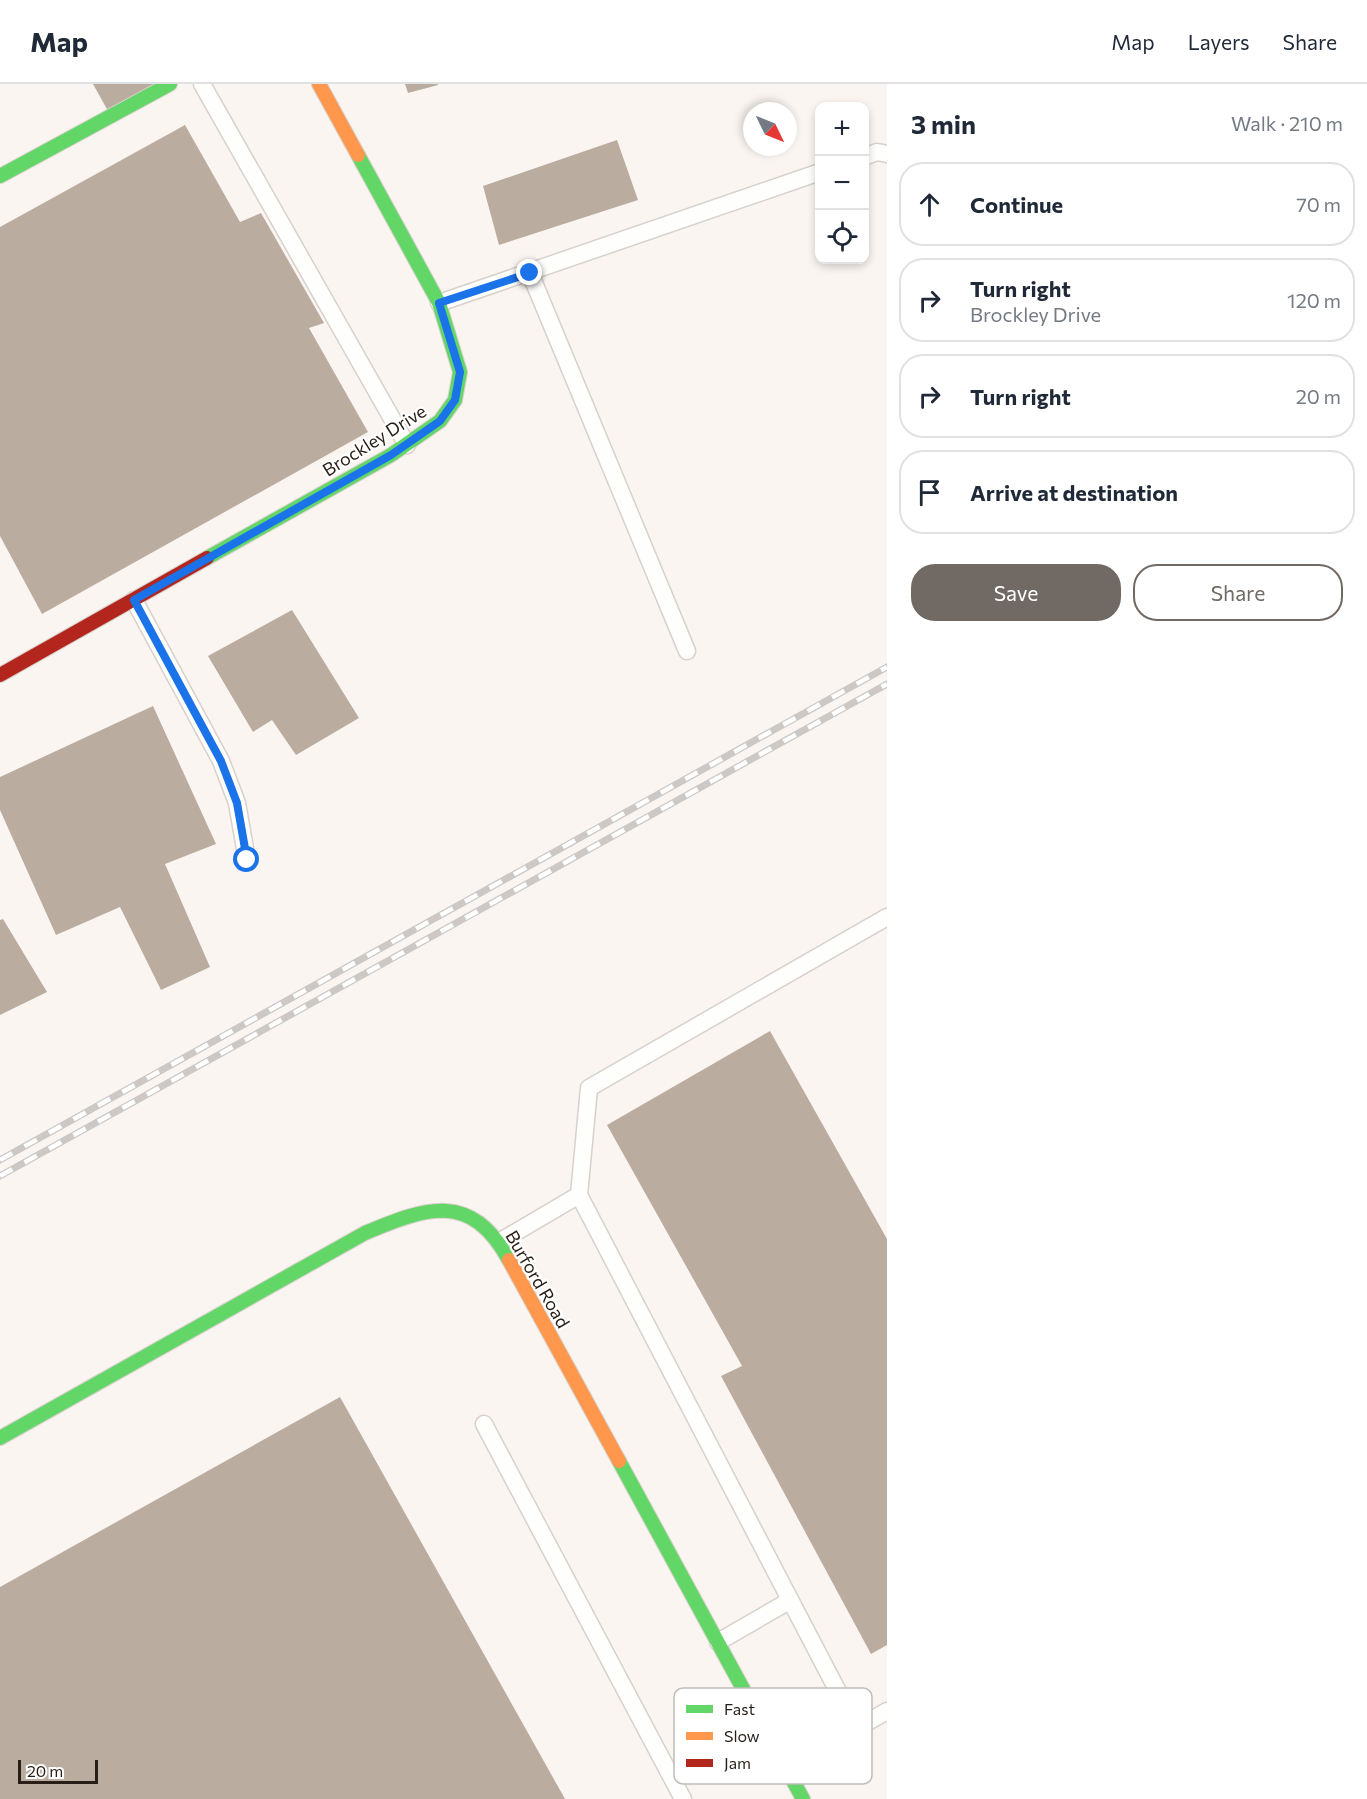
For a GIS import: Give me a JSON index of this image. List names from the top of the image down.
{
  "streets": {
    "street": ["Brockley Drive", "Burford Road"]
  },
  "legend": ["Fast", "Slow", "Jam"],
  "scale_bar": "20 m",
  "north": "bottom right",
  "page": {
    "header": "Map",
    "nav": ["Map", "Layers", "Share"],
    "heading": ["3 min", "Walk · 210 m"],
    "map_buttons": ["+", "−"],
    "list": [
      ["Continue", "70 m"],
      ["Turn right", "Brockley Drive", "120 m"],
      ["Turn right", "20 m"],
      "Arrive at destination"
    ],
    "buttons": ["Save", "Share"],
    "scale": "20 m"
  }
}
